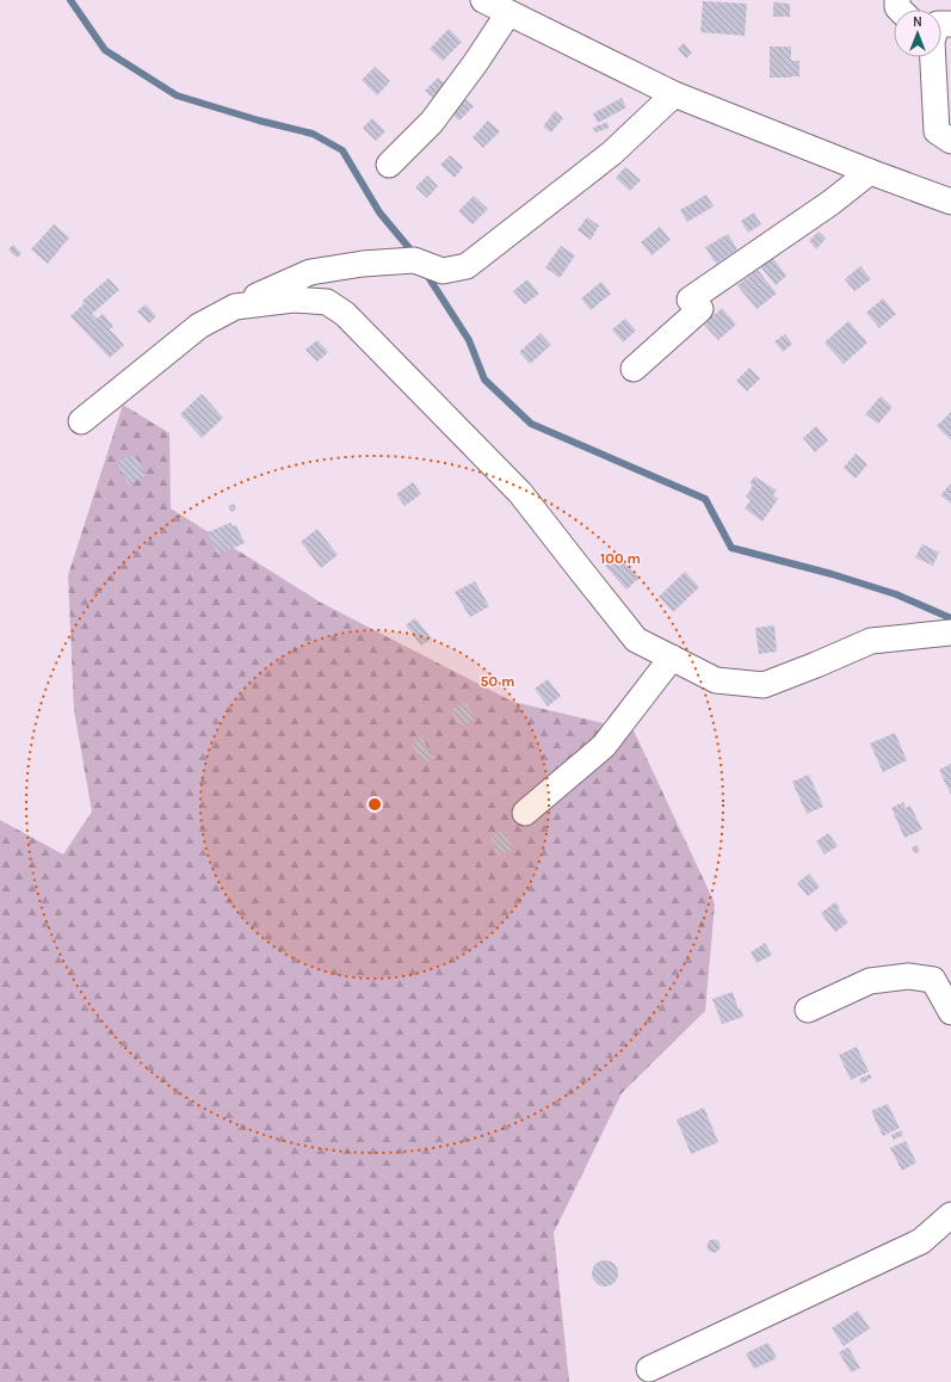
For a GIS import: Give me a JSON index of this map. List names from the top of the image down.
{
  "north": "top",
  "rings": ["100 m", "50 m"]
}
